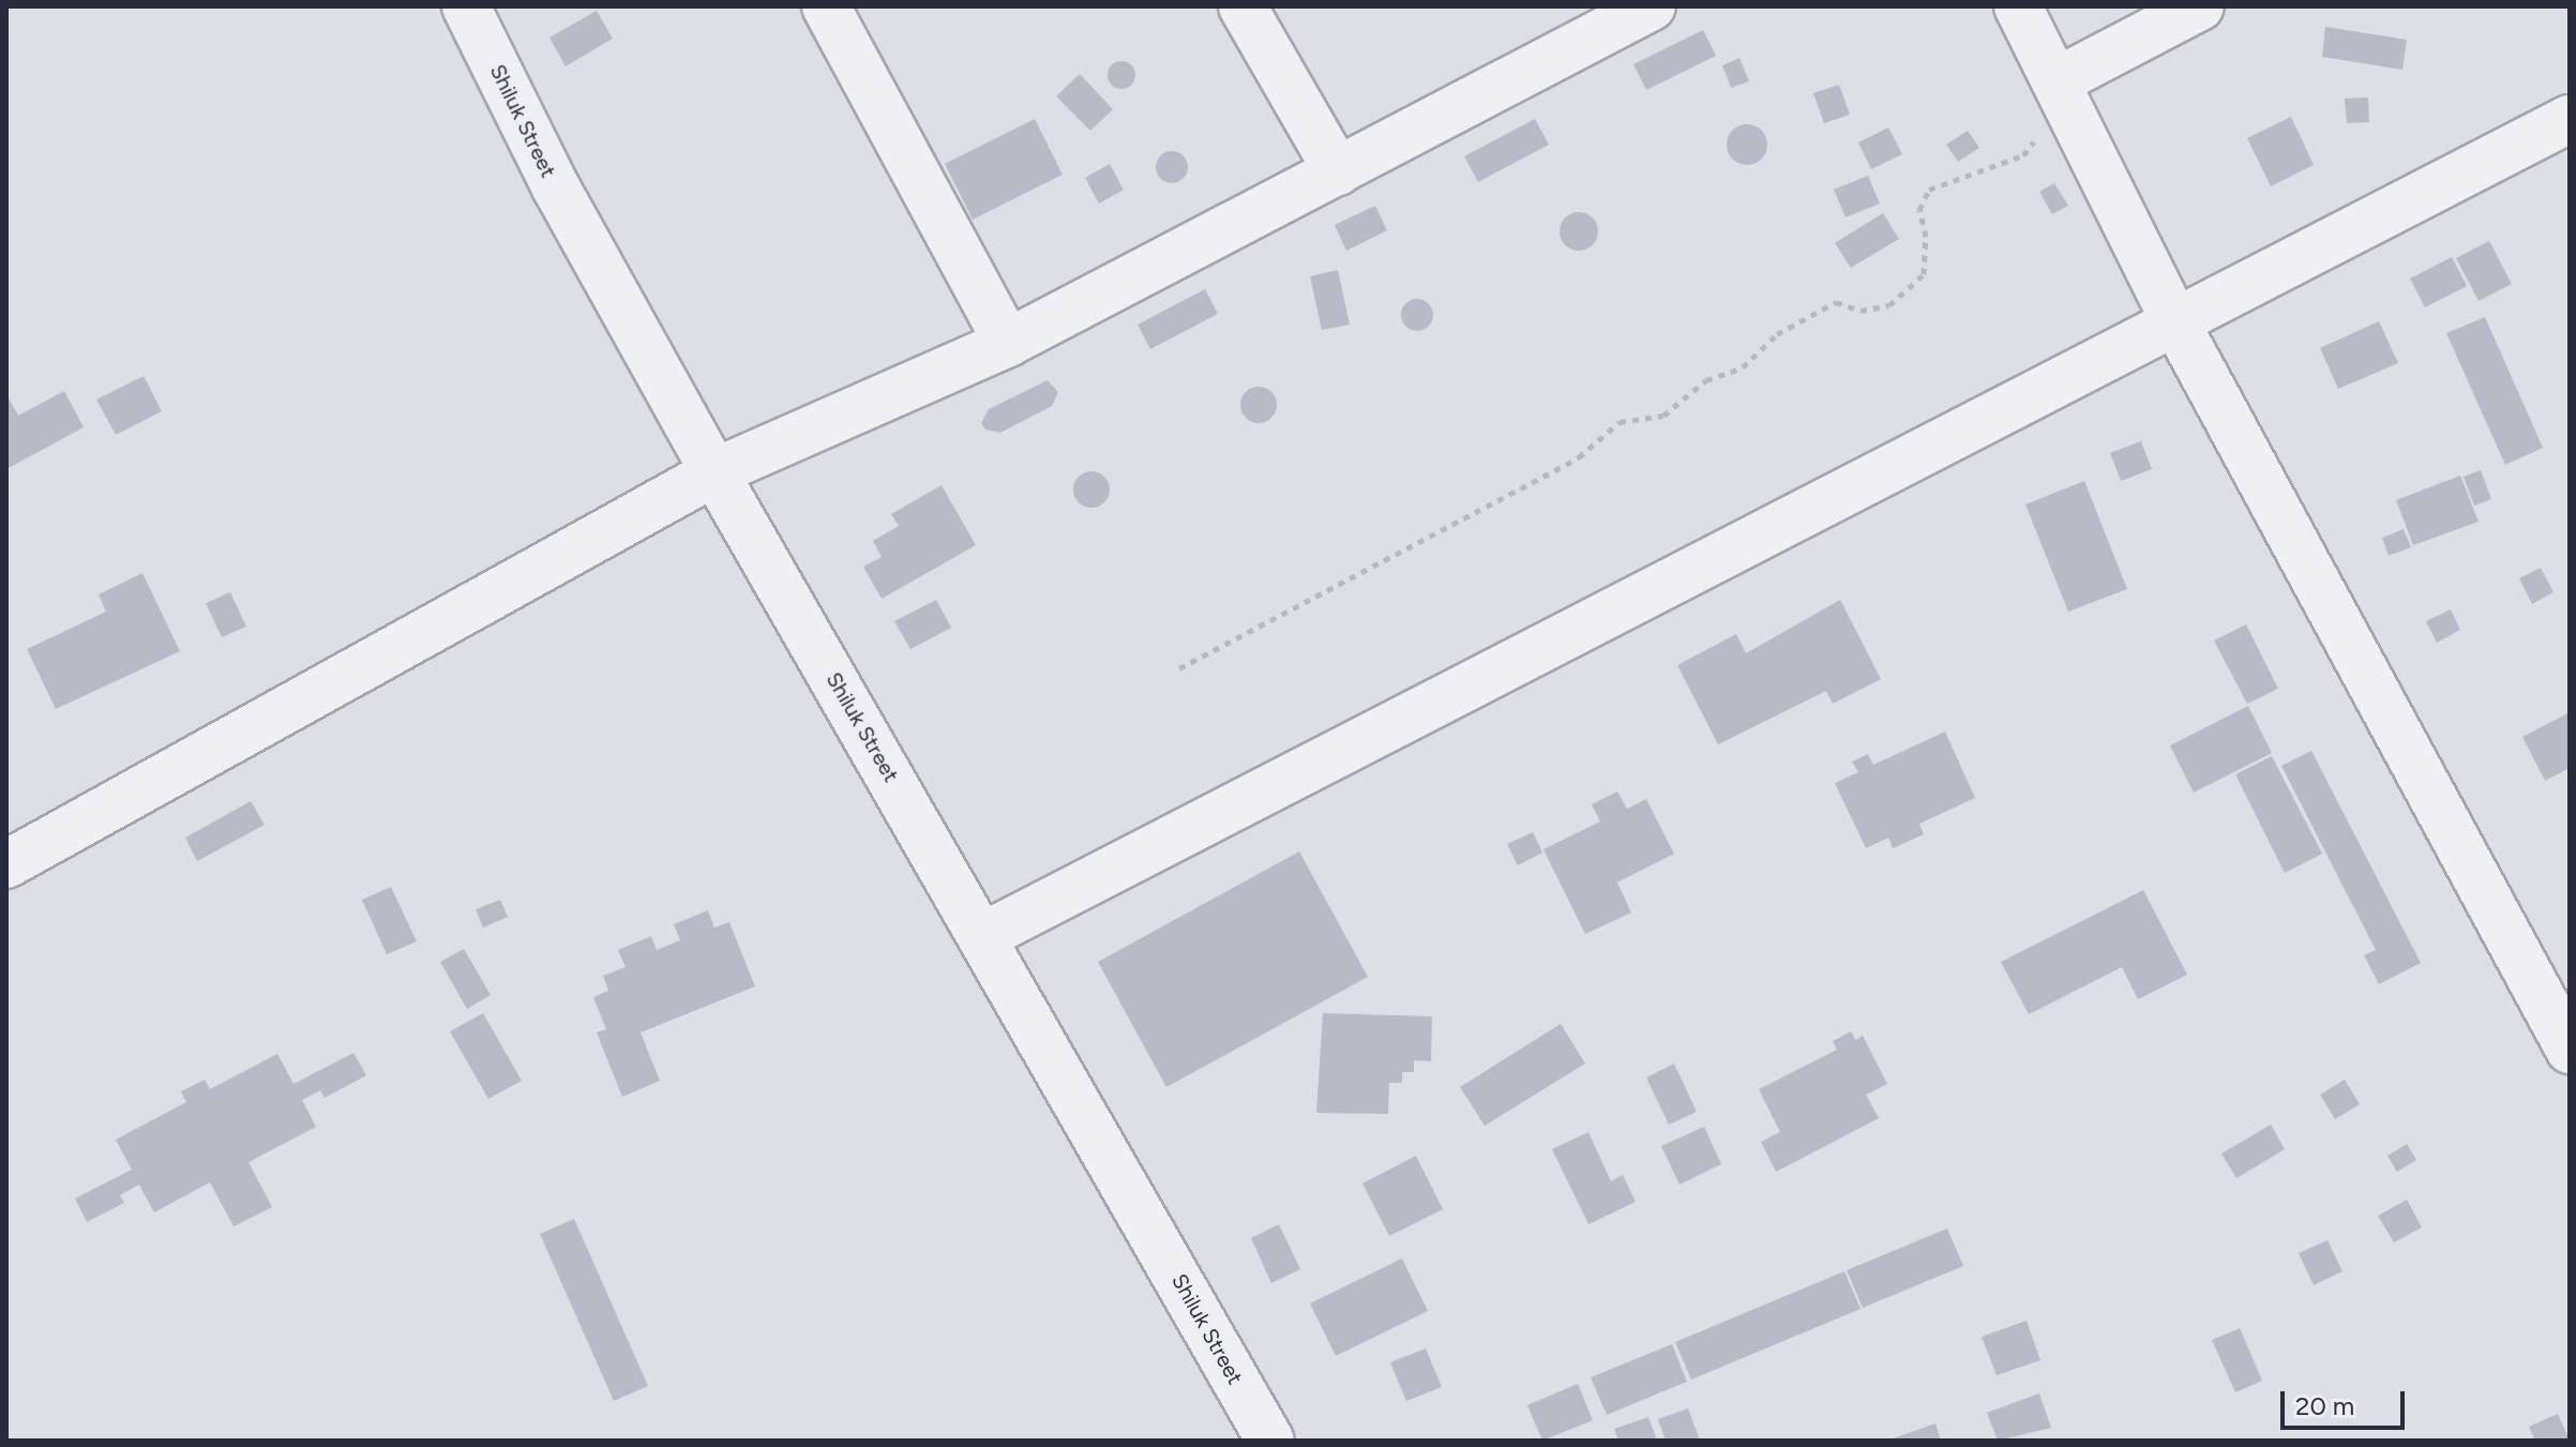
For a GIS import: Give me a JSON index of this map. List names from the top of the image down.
{
  "streets": {
    "street": ["Shiluk Street"]
  },
  "scale_bar": "20 m"
}
